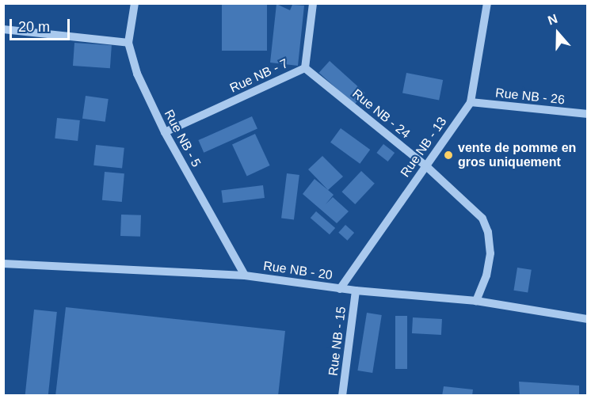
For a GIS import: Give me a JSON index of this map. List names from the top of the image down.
{
  "streets": {
    "street": [
      "Rue NB - 7",
      "Rue NB - 26",
      "Rue NB - 24",
      "Rue NB - 5",
      "Rue NB - 13",
      "Rue NB - 20",
      "Rue NB - 15"
    ]
  },
  "crossings": [
    ["Rue NB - 7", "Rue NB - 24"],
    ["Rue NB - 7", "Rue NB - 5"],
    ["Rue NB - 26", "Rue NB - 13"],
    ["Rue NB - 24", "Rue NB - 13"],
    ["Rue NB - 24", "Rue NB - 20"],
    ["Rue NB - 5", "Rue NB - 20"],
    ["Rue NB - 13", "Rue NB - 20"],
    ["Rue NB - 20", "Rue NB - 15"]
  ],
  "places": ["vente de pomme en gros uniquement"],
  "scale_bar": "20 m",
  "north": "top"
}
